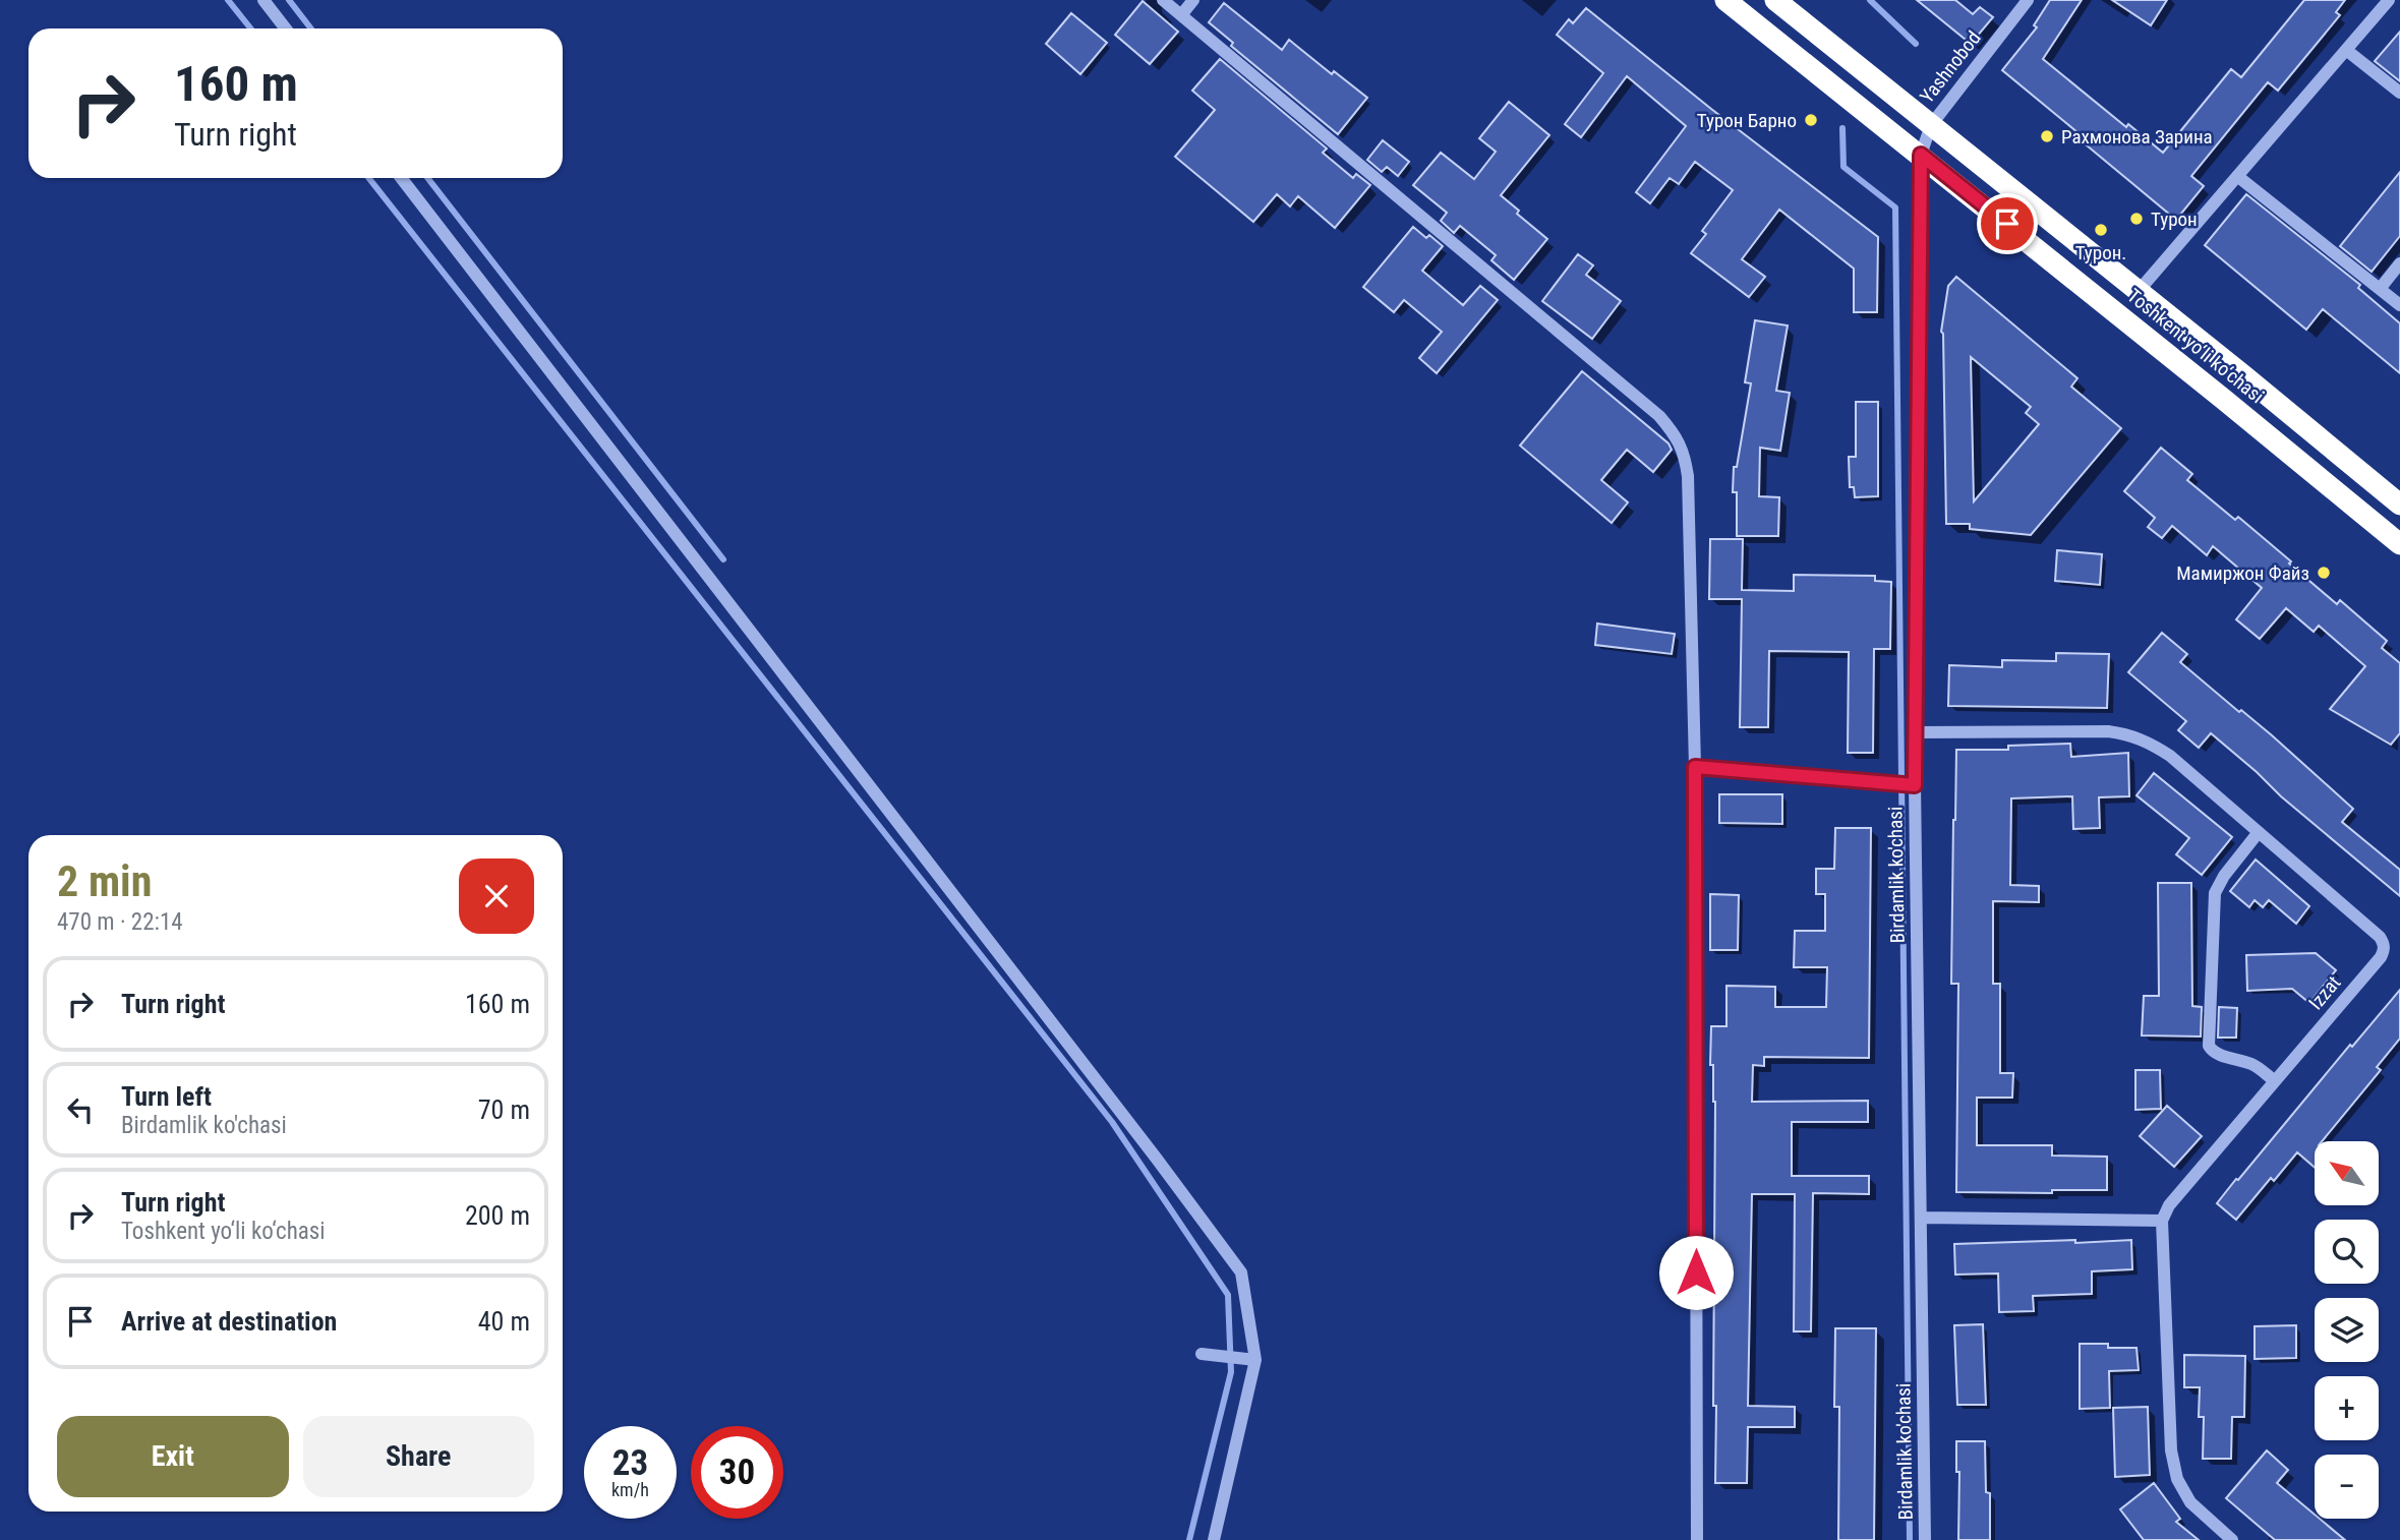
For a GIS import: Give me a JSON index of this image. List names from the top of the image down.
{
  "streets": {
    "highway": ["Toshkent yo‘li ko‘chasi"],
    "street": ["Yashnobod", "Birdamlik ko'chasi", "Izzat"]
  },
  "crossings": [
    ["Yashnobod", "Toshkent yo‘li ko‘chasi"],
    ["Yashnobod", "Birdamlik ko'chasi"],
    ["Toshkent yo‘li ko‘chasi", "Birdamlik ko'chasi"],
    ["Birdamlik ko'chasi", "Izzat"]
  ],
  "places": [
    "Турон Барно",
    "Рахмонова Зарина",
    "Турон",
    "Турон.",
    "Мамиржон Файз"
  ],
  "north": "top left",
  "page": {
    "turn": ["160 m", "Turn right"],
    "heading": ["2 min", "470 m · 22:14"],
    "list": [
      {
        "name": "Turn right",
        "value": "160 m"
      },
      {
        "name": "Turn left",
        "note": "Birdamlik ko'chasi",
        "value": "70 m"
      },
      {
        "name": "Turn right",
        "note": "Toshkent yo‘li ko‘chasi",
        "value": "200 m"
      },
      {
        "name": "Arrive at destination",
        "value": "40 m"
      }
    ],
    "map_buttons": ["+", "−"],
    "buttons": ["Exit", "Share"],
    "speed": "23 km/h",
    "limit": "30"
  }
}
